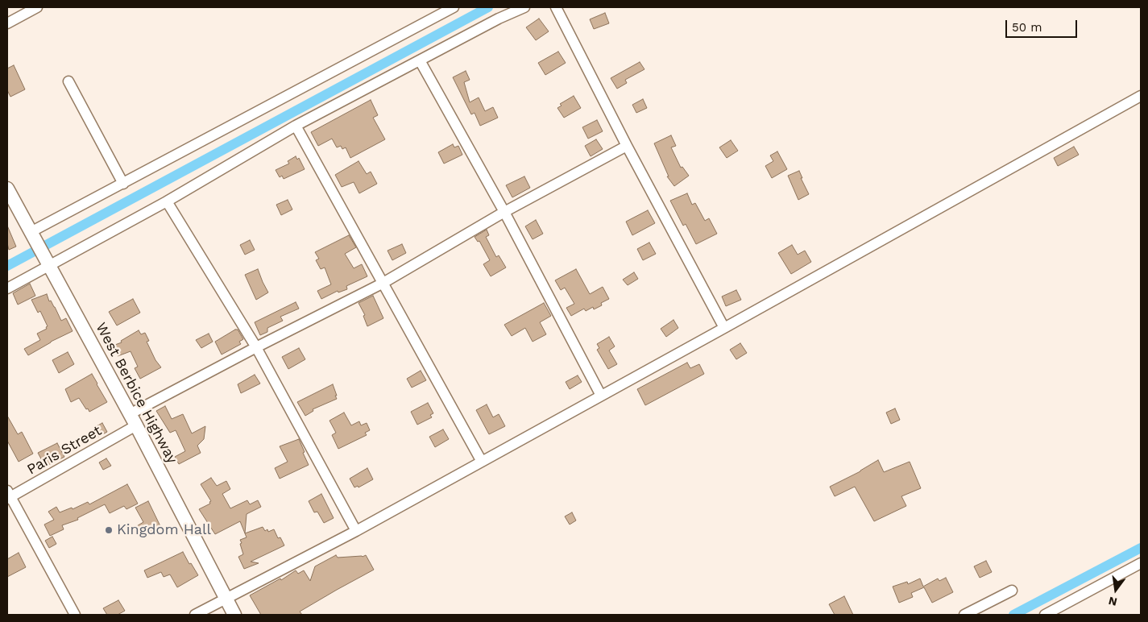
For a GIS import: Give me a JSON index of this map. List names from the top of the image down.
{
  "streets": {
    "main road": ["West Berbice Highway"],
    "street": ["Paris Street"]
  },
  "crossings": [
    ["West Berbice Highway", "Paris Street"]
  ],
  "places": ["Kingdom Hall"],
  "scale_bar": "50 m",
  "north": "bottom"
}
